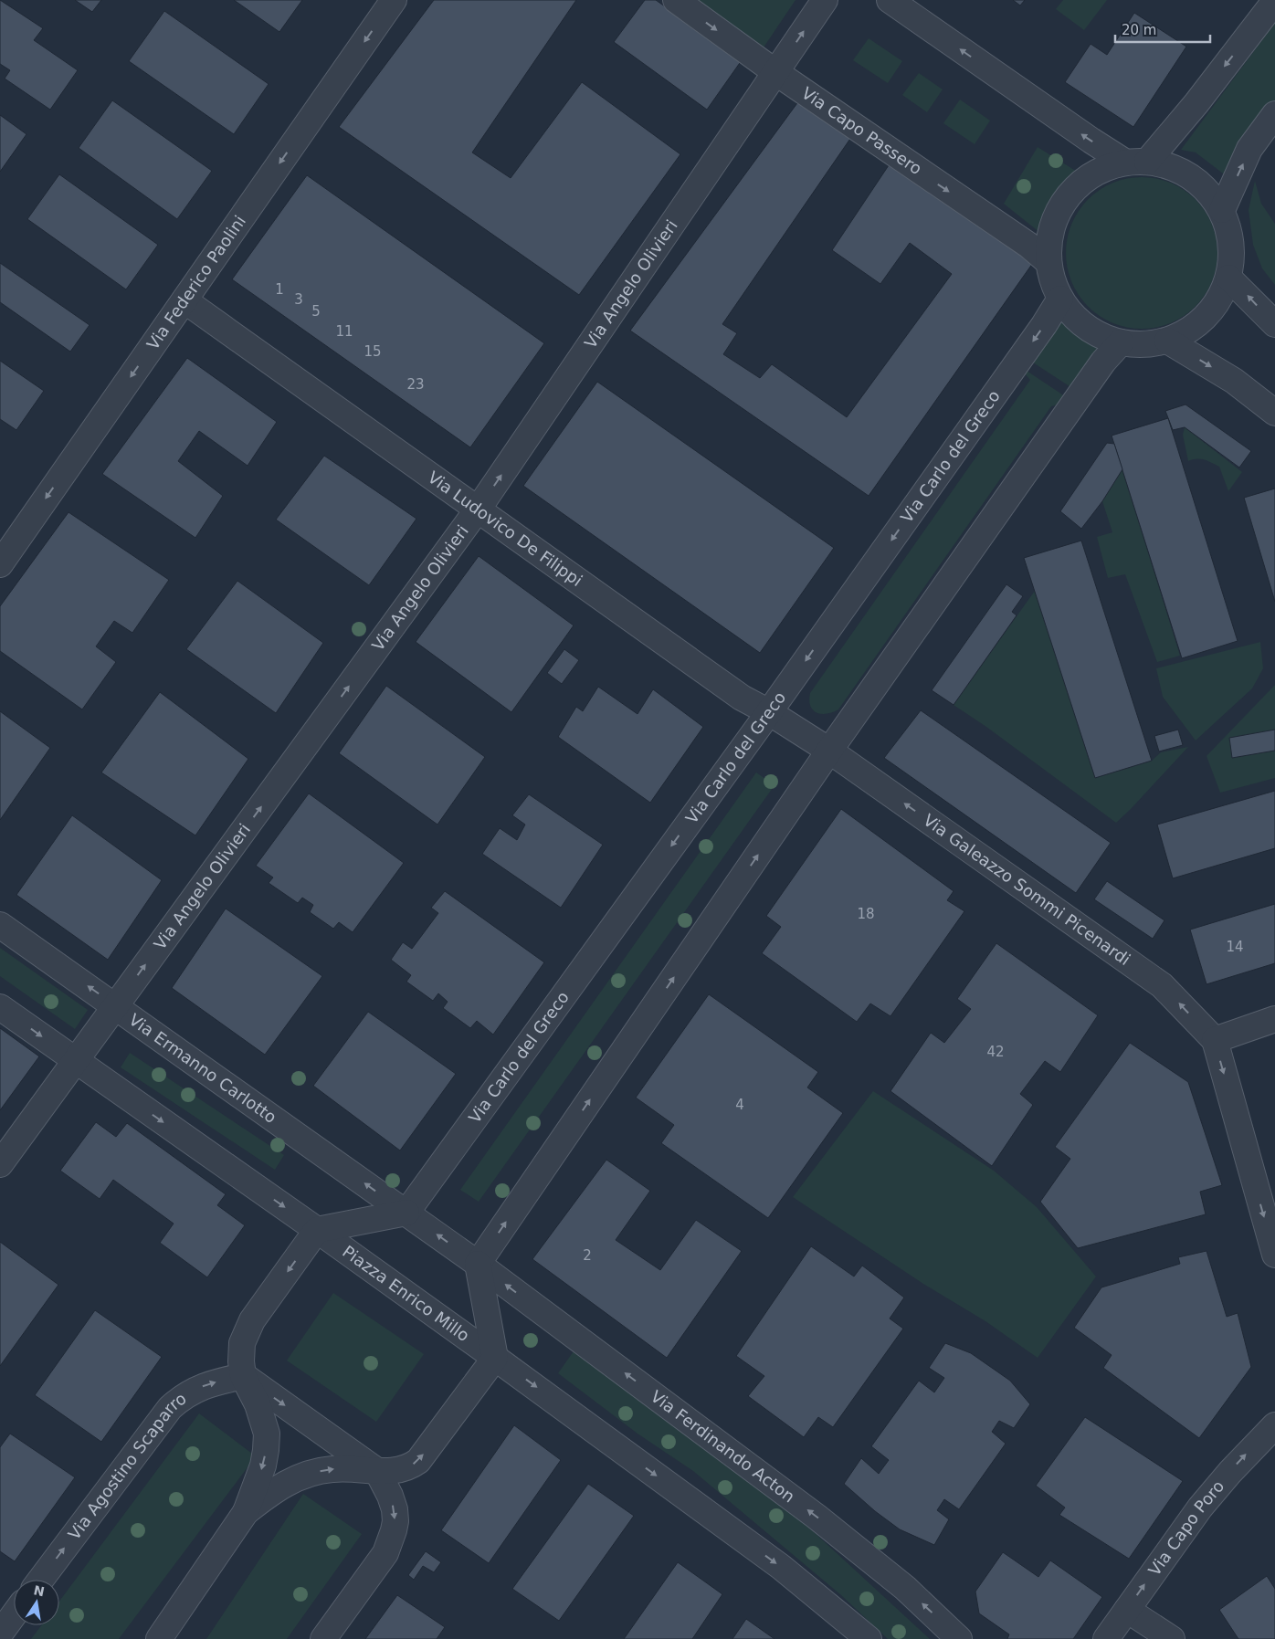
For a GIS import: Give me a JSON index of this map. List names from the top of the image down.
{
  "streets": {
    "street": [
      "Via Capo Passero",
      "Via Federico Paolini",
      "Via Angelo Olivieri",
      "Via Carlo del Greco",
      "Via Ludovico De Filippi",
      "Via Galeazzo Sommi Picenardi",
      "Via Ermanno Carlotto",
      "Piazza Enrico Millo",
      "Via Ferdinando Acton",
      "Via Agostino Scaparro",
      "Via Capo Poro"
    ]
  },
  "crossings": [
    ["Via Capo Passero", "Via Angelo Olivieri"],
    ["Via Federico Paolini", "Via Ludovico De Filippi"],
    ["Via Angelo Olivieri", "Via Ludovico De Filippi"],
    ["Via Angelo Olivieri", "Via Ermanno Carlotto"],
    ["Via Carlo del Greco", "Via Ludovico De Filippi"],
    ["Via Carlo del Greco", "Via Ermanno Carlotto"],
    ["Via Carlo del Greco", "Piazza Enrico Millo"],
    ["Via Ludovico De Filippi", "Via Galeazzo Sommi Picenardi"],
    ["Via Ermanno Carlotto", "Piazza Enrico Millo"],
    ["Piazza Enrico Millo", "Via Ferdinando Acton"]
  ],
  "one_way": [
    "Via Federico Paolini",
    "Via Angelo Olivieri",
    "Via Galeazzo Sommi Picenardi",
    "Via Capo Poro"
  ],
  "house_numbers": [
    "1",
    "3",
    "5",
    "11",
    "15",
    "23",
    "18",
    "14",
    "42",
    "4",
    "2"
  ],
  "scale_bar": "20 m",
  "north": "top"
}
